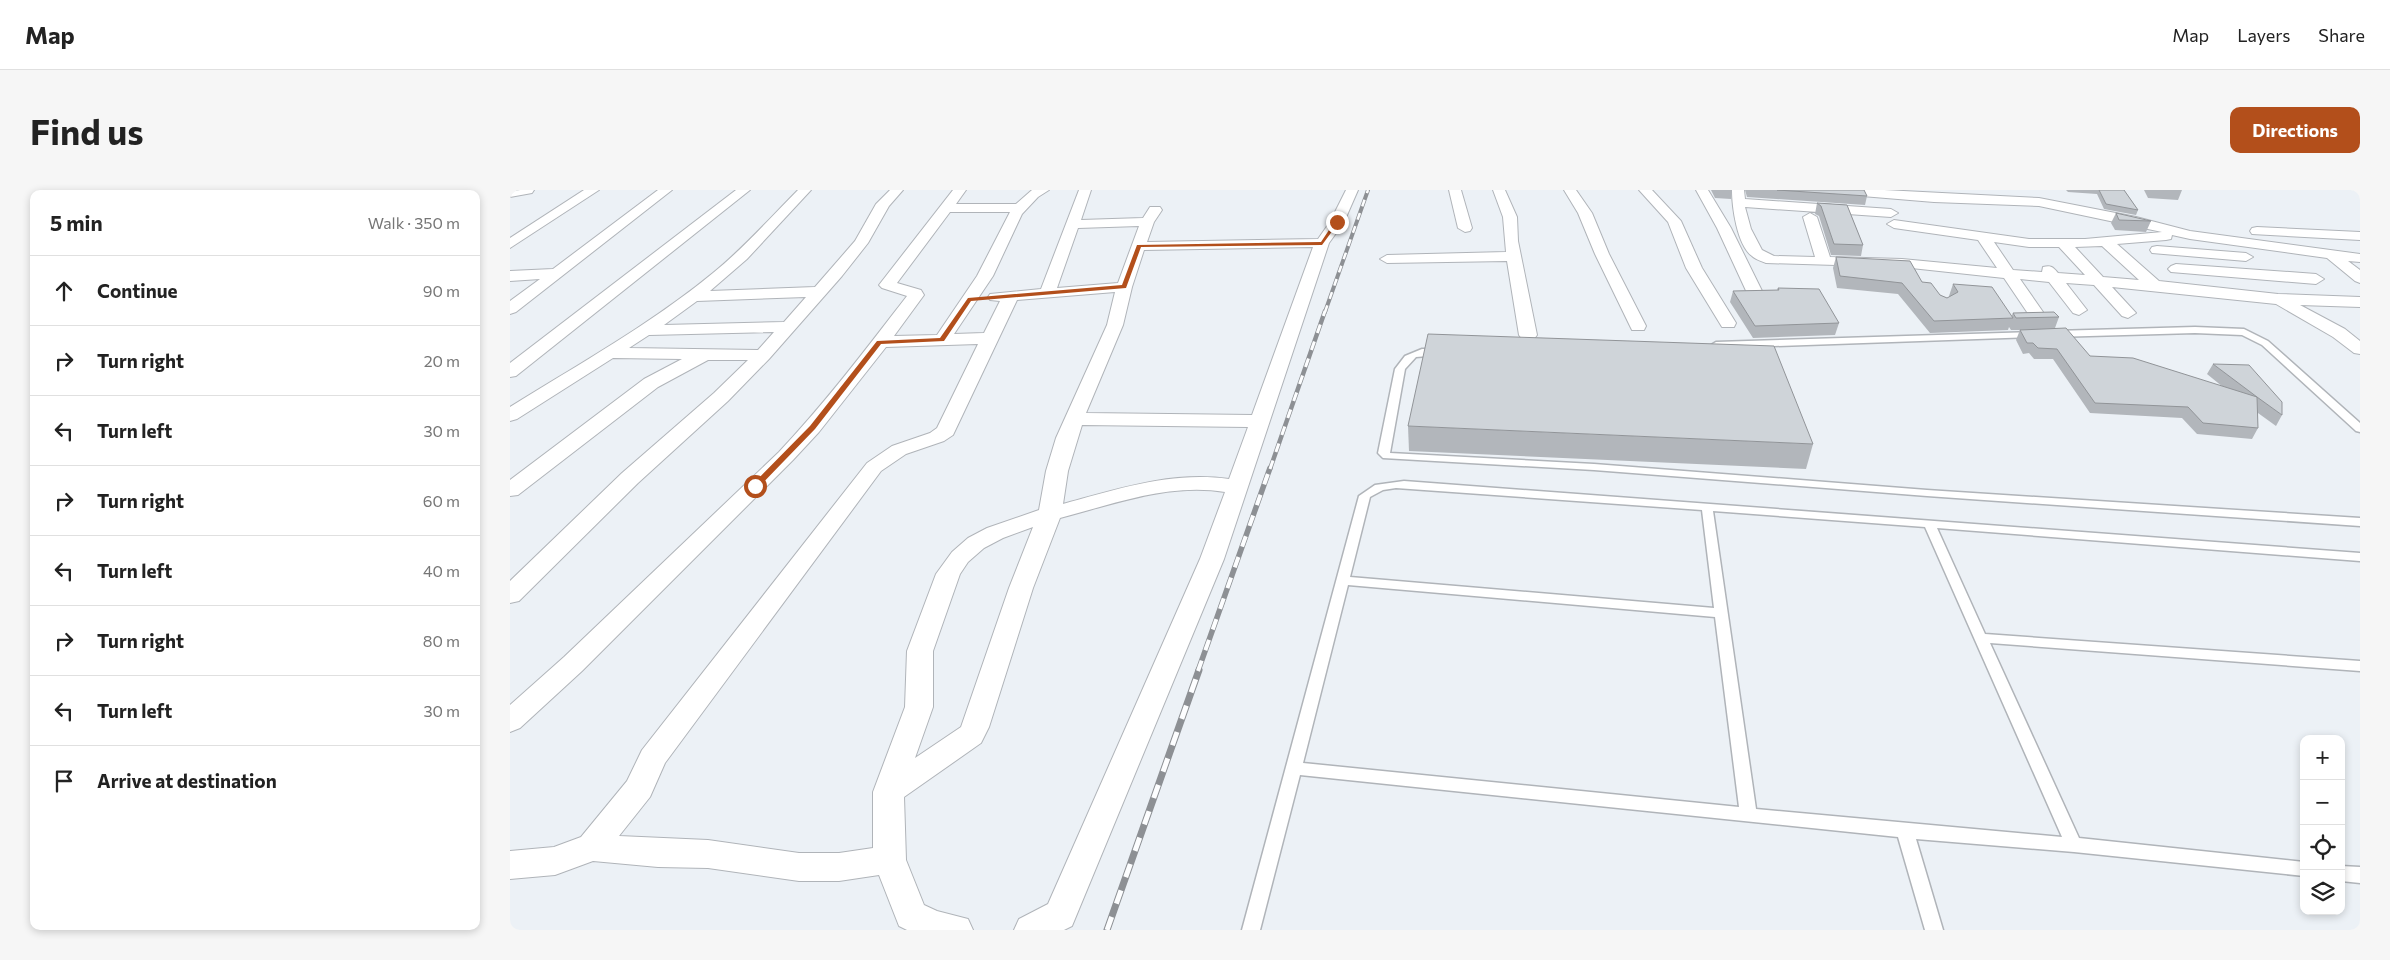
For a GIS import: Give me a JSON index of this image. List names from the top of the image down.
{
  "page": {
    "header": "Map",
    "nav": ["Map", "Layers", "Share"],
    "buttons": "Directions",
    "title": "Find us",
    "heading": ["5 min", "Walk · 350 m"],
    "list": [
      ["Continue", "90 m"],
      ["Turn right", "20 m"],
      ["Turn left", "30 m"],
      ["Turn right", "60 m"],
      ["Turn left", "40 m"],
      ["Turn right", "80 m"],
      ["Turn left", "30 m"],
      "Arrive at destination"
    ],
    "map_buttons": ["+", "−"]
  }
}
